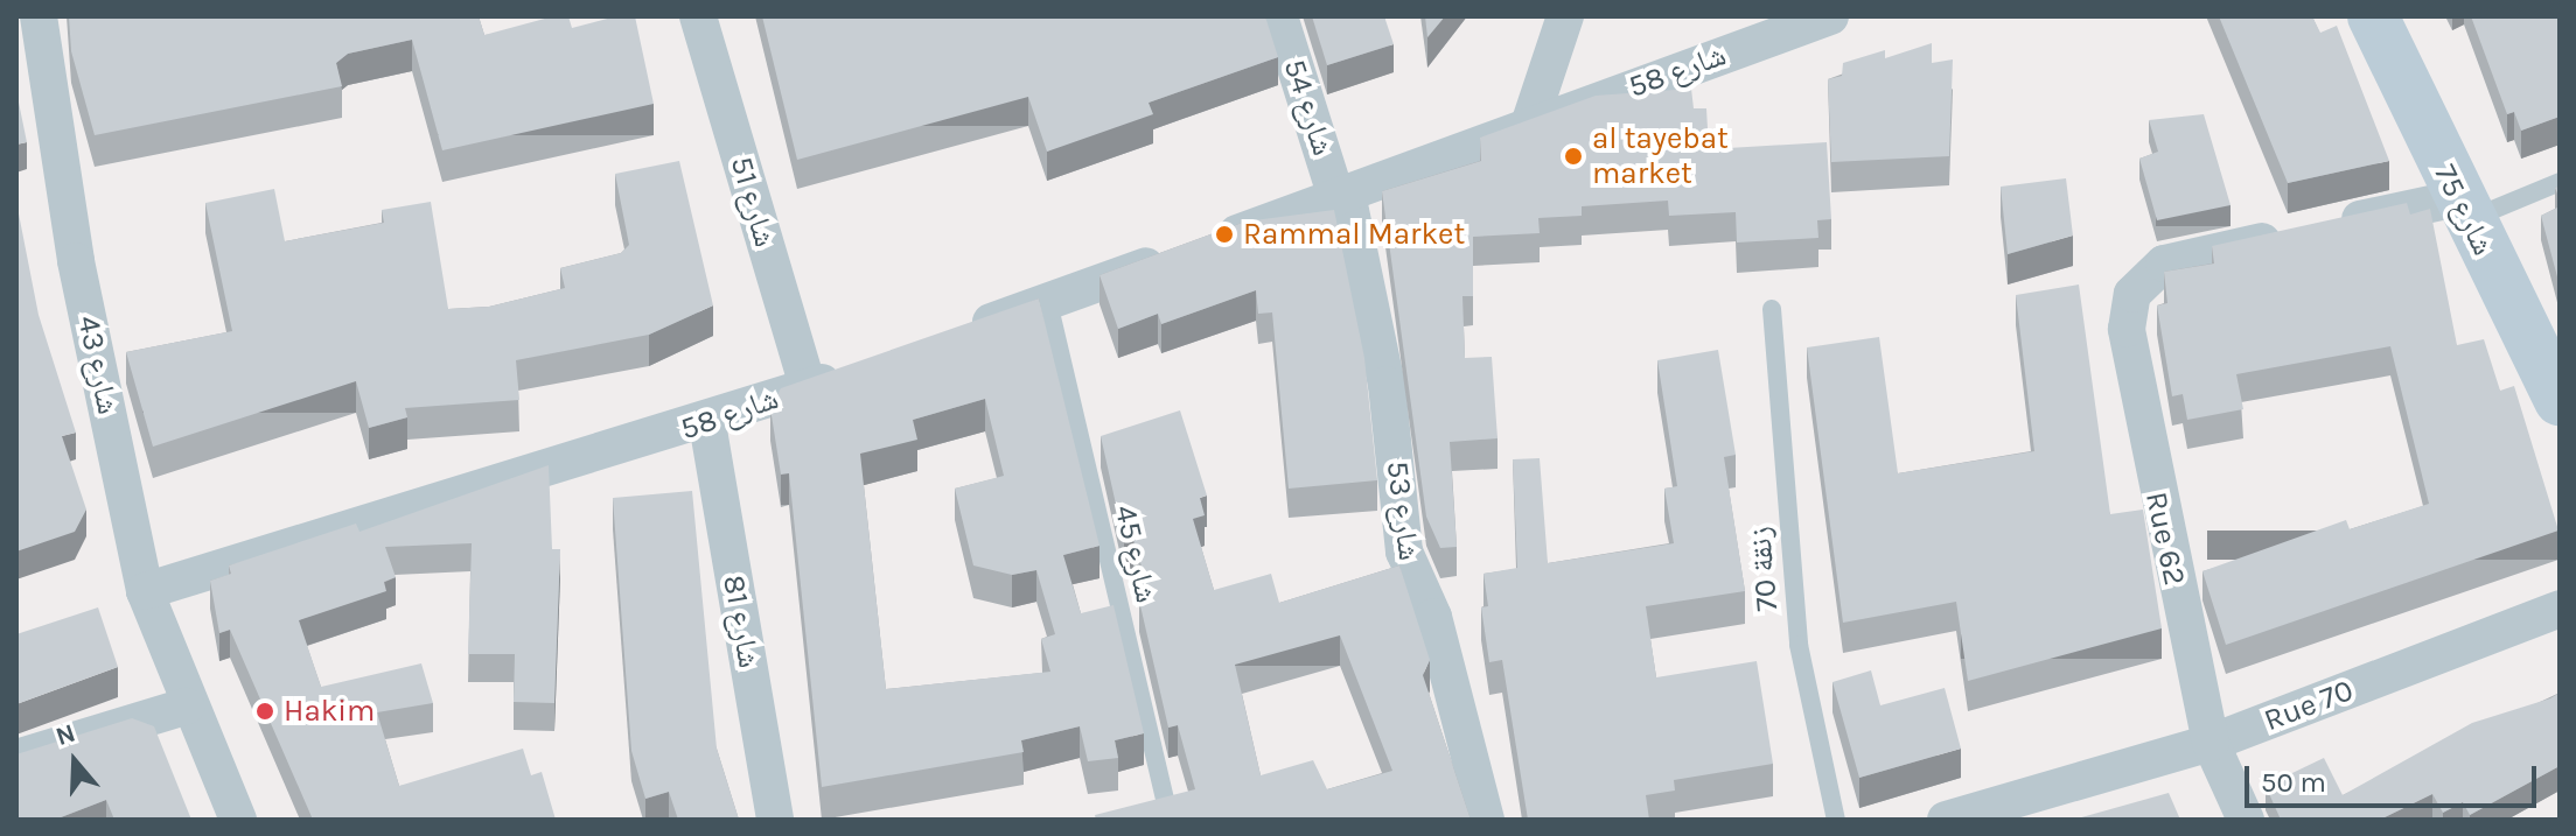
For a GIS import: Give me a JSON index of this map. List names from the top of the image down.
{
  "streets": {
    "street": [
      "شارع 58",
      "شارع 54",
      "شارع 51",
      "شارع 75",
      "شارع 43",
      "شارع 53",
      "Rue 62",
      "شارع 81",
      "Rue 70"
    ],
    "lane": ["شارع 45", "زنقة 70"]
  },
  "crossings": [
    ["شارع 58", "شارع 54"],
    ["شارع 58", "شارع 51"],
    ["شارع 58", "شارع 43"],
    ["شارع 58", "شارع 53"],
    ["شارع 58", "شارع 45"],
    ["شارع 58", "شارع 81"],
    ["شارع 54", "شارع 53"],
    ["شارع 75", "Rue 62"],
    ["Rue 62", "Rue 70"]
  ],
  "places": ["al tayebat market", "Rammal Market", "Hakim"],
  "scale_bar": "50 m",
  "north": "top"
}
